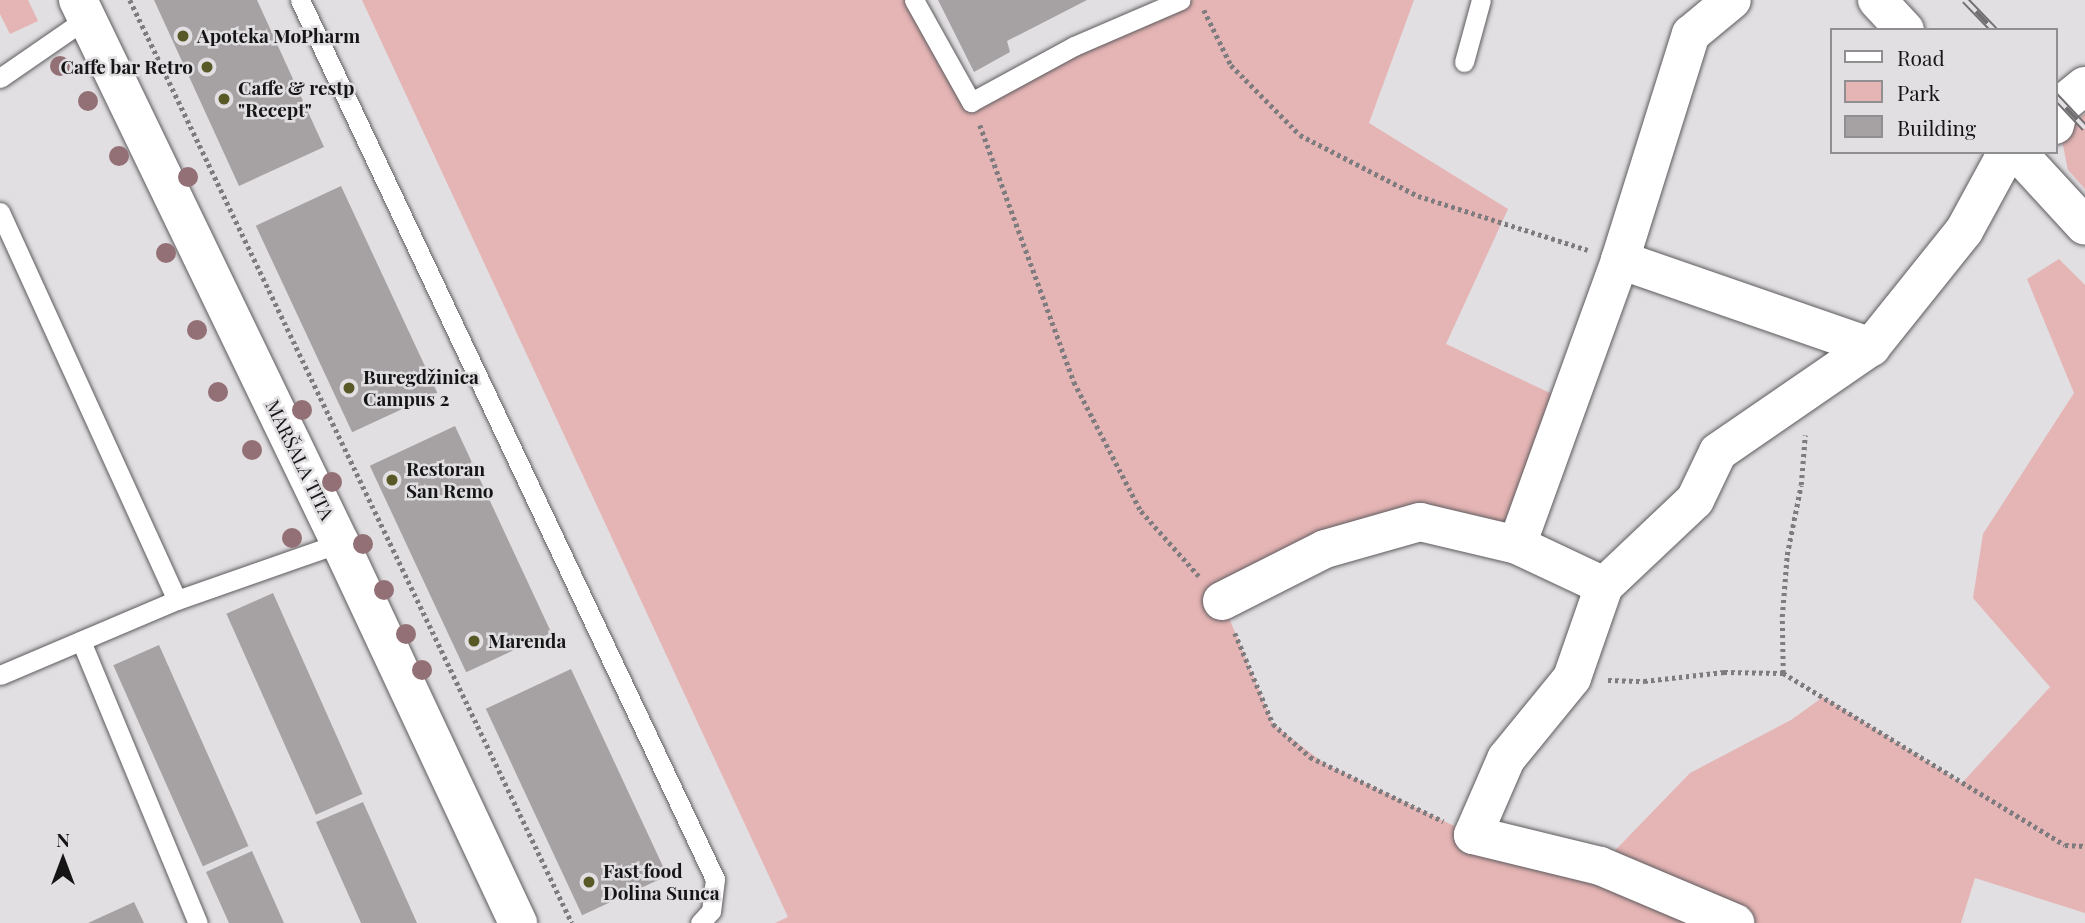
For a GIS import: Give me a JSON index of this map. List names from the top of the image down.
{
  "streets": {
    "street": ["MARŠALA TITA"]
  },
  "places": [
    "Apoteka MoPharm",
    "Caffe bar Retro",
    "Caffe & restp \"Recept\"",
    "Buregdžinica Campus 2",
    "Restoran San Remo",
    "Marenda",
    "Fast food Dolina Sunca"
  ],
  "legend": ["Road", "Park", "Building"],
  "north": "top"
}
